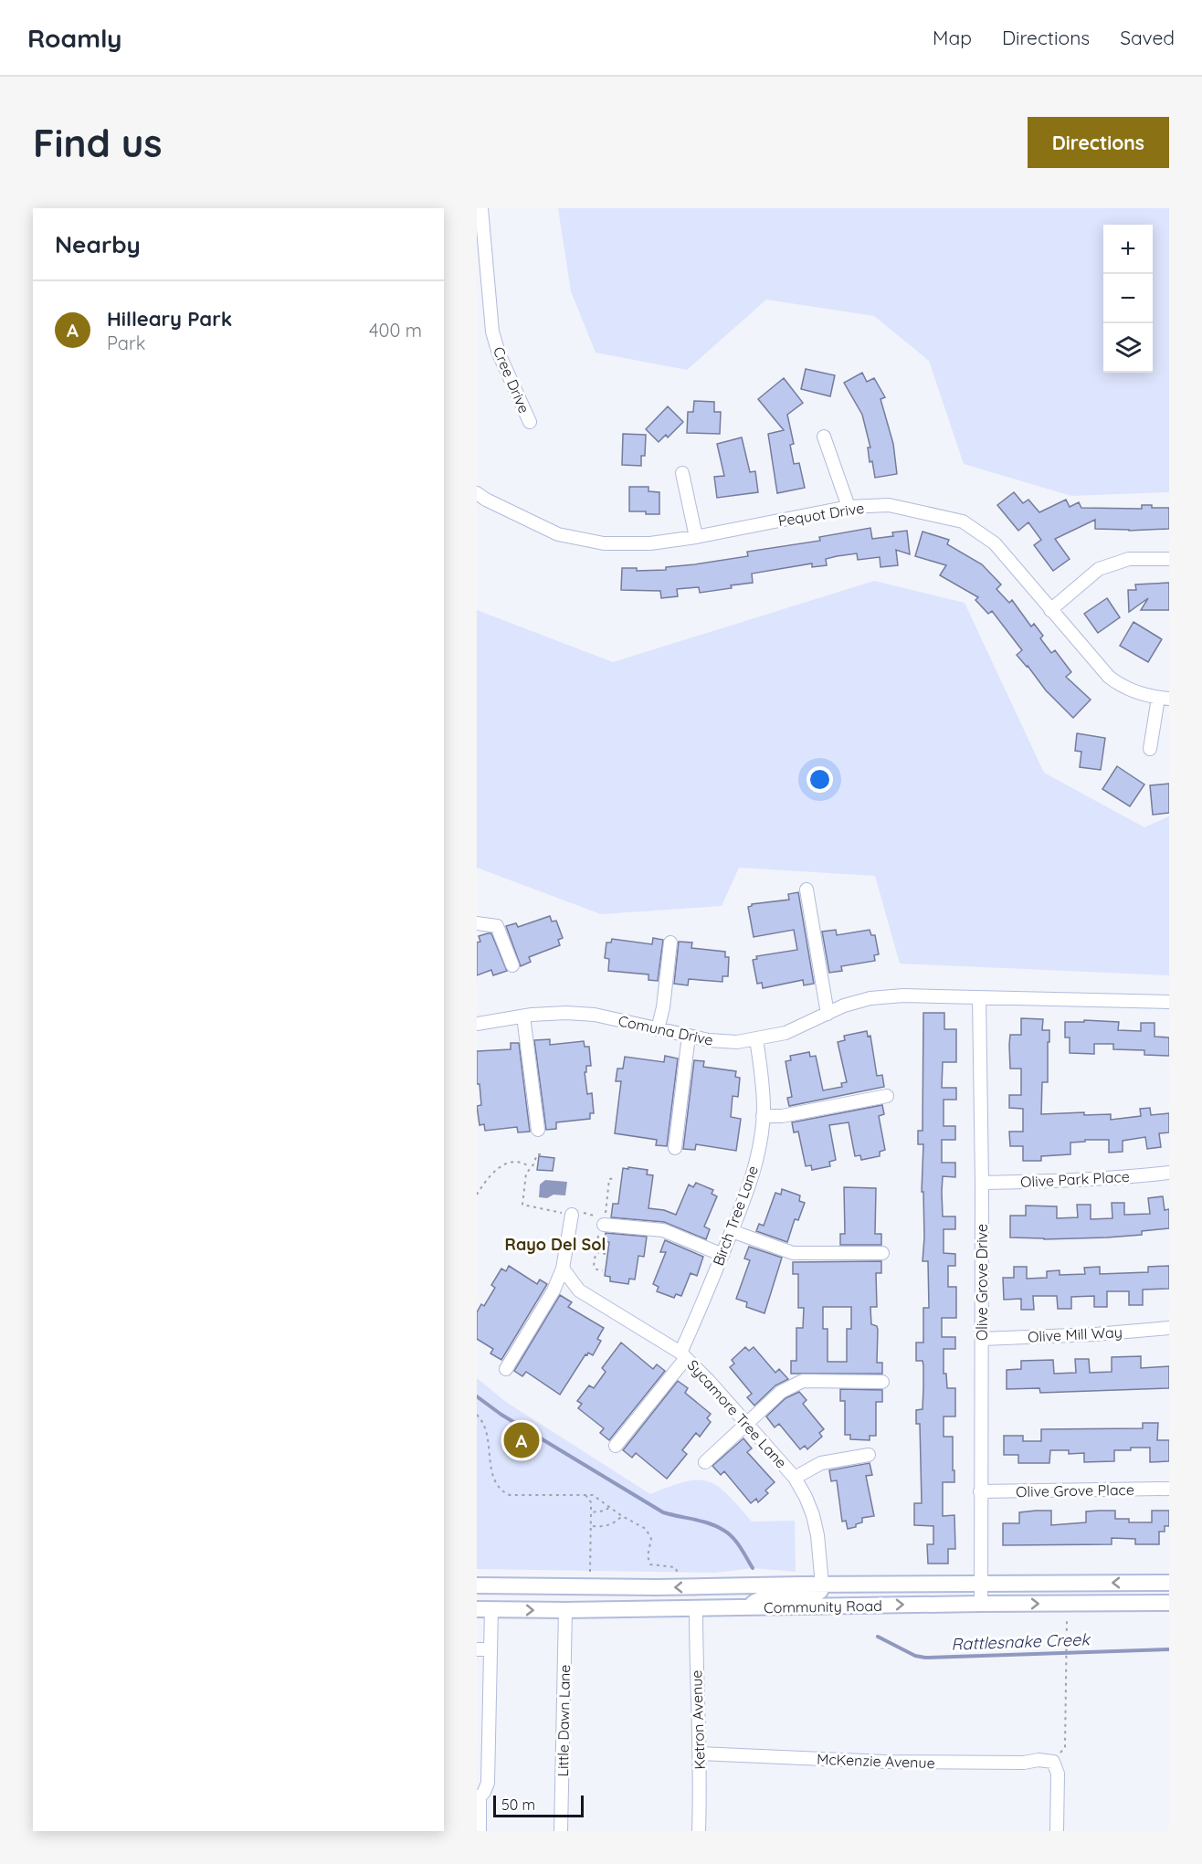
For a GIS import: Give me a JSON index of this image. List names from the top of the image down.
{
  "streets": {
    "main road": ["Community Road"],
    "street": [
      "Cree Drive",
      "Pequot Drive",
      "Comuna Drive",
      "Olive Park Place",
      "Birch Tree Lane",
      "Olive Grove Drive",
      "Olive Mill Way",
      "Sycamore Tree Lane",
      "Olive Grove Place",
      "Ketron Avenue",
      "Little Dawn Lane",
      "McKenzie Avenue"
    ]
  },
  "crossings": [
    ["Comuna Drive", "Birch Tree Lane"],
    ["Comuna Drive", "Olive Grove Drive"],
    ["Olive Park Place", "Olive Grove Drive"],
    ["Birch Tree Lane", "Sycamore Tree Lane"],
    ["Olive Grove Drive", "Olive Mill Way"],
    ["Olive Grove Drive", "Olive Grove Place"],
    ["Olive Grove Drive", "Community Road"],
    ["Sycamore Tree Lane", "Community Road"],
    ["Community Road", "Ketron Avenue"],
    ["Community Road", "Little Dawn Lane"],
    ["Ketron Avenue", "McKenzie Avenue"]
  ],
  "districts": ["Rayo Del Sol"],
  "water": ["Rattlesnake Creek"],
  "scale_bar": "50 m",
  "page": {
    "header": "Roamly",
    "nav": ["Map", "Directions", "Saved"],
    "buttons": "Directions",
    "title": "Find us",
    "heading": "Nearby",
    "map_buttons": ["+", "−"],
    "list": [
      {
        "mark": "A",
        "name": "Hilleary Park",
        "note": "Park",
        "value": "400 m"
      }
    ],
    "pins": "A",
    "scale": "50 m"
  }
}
